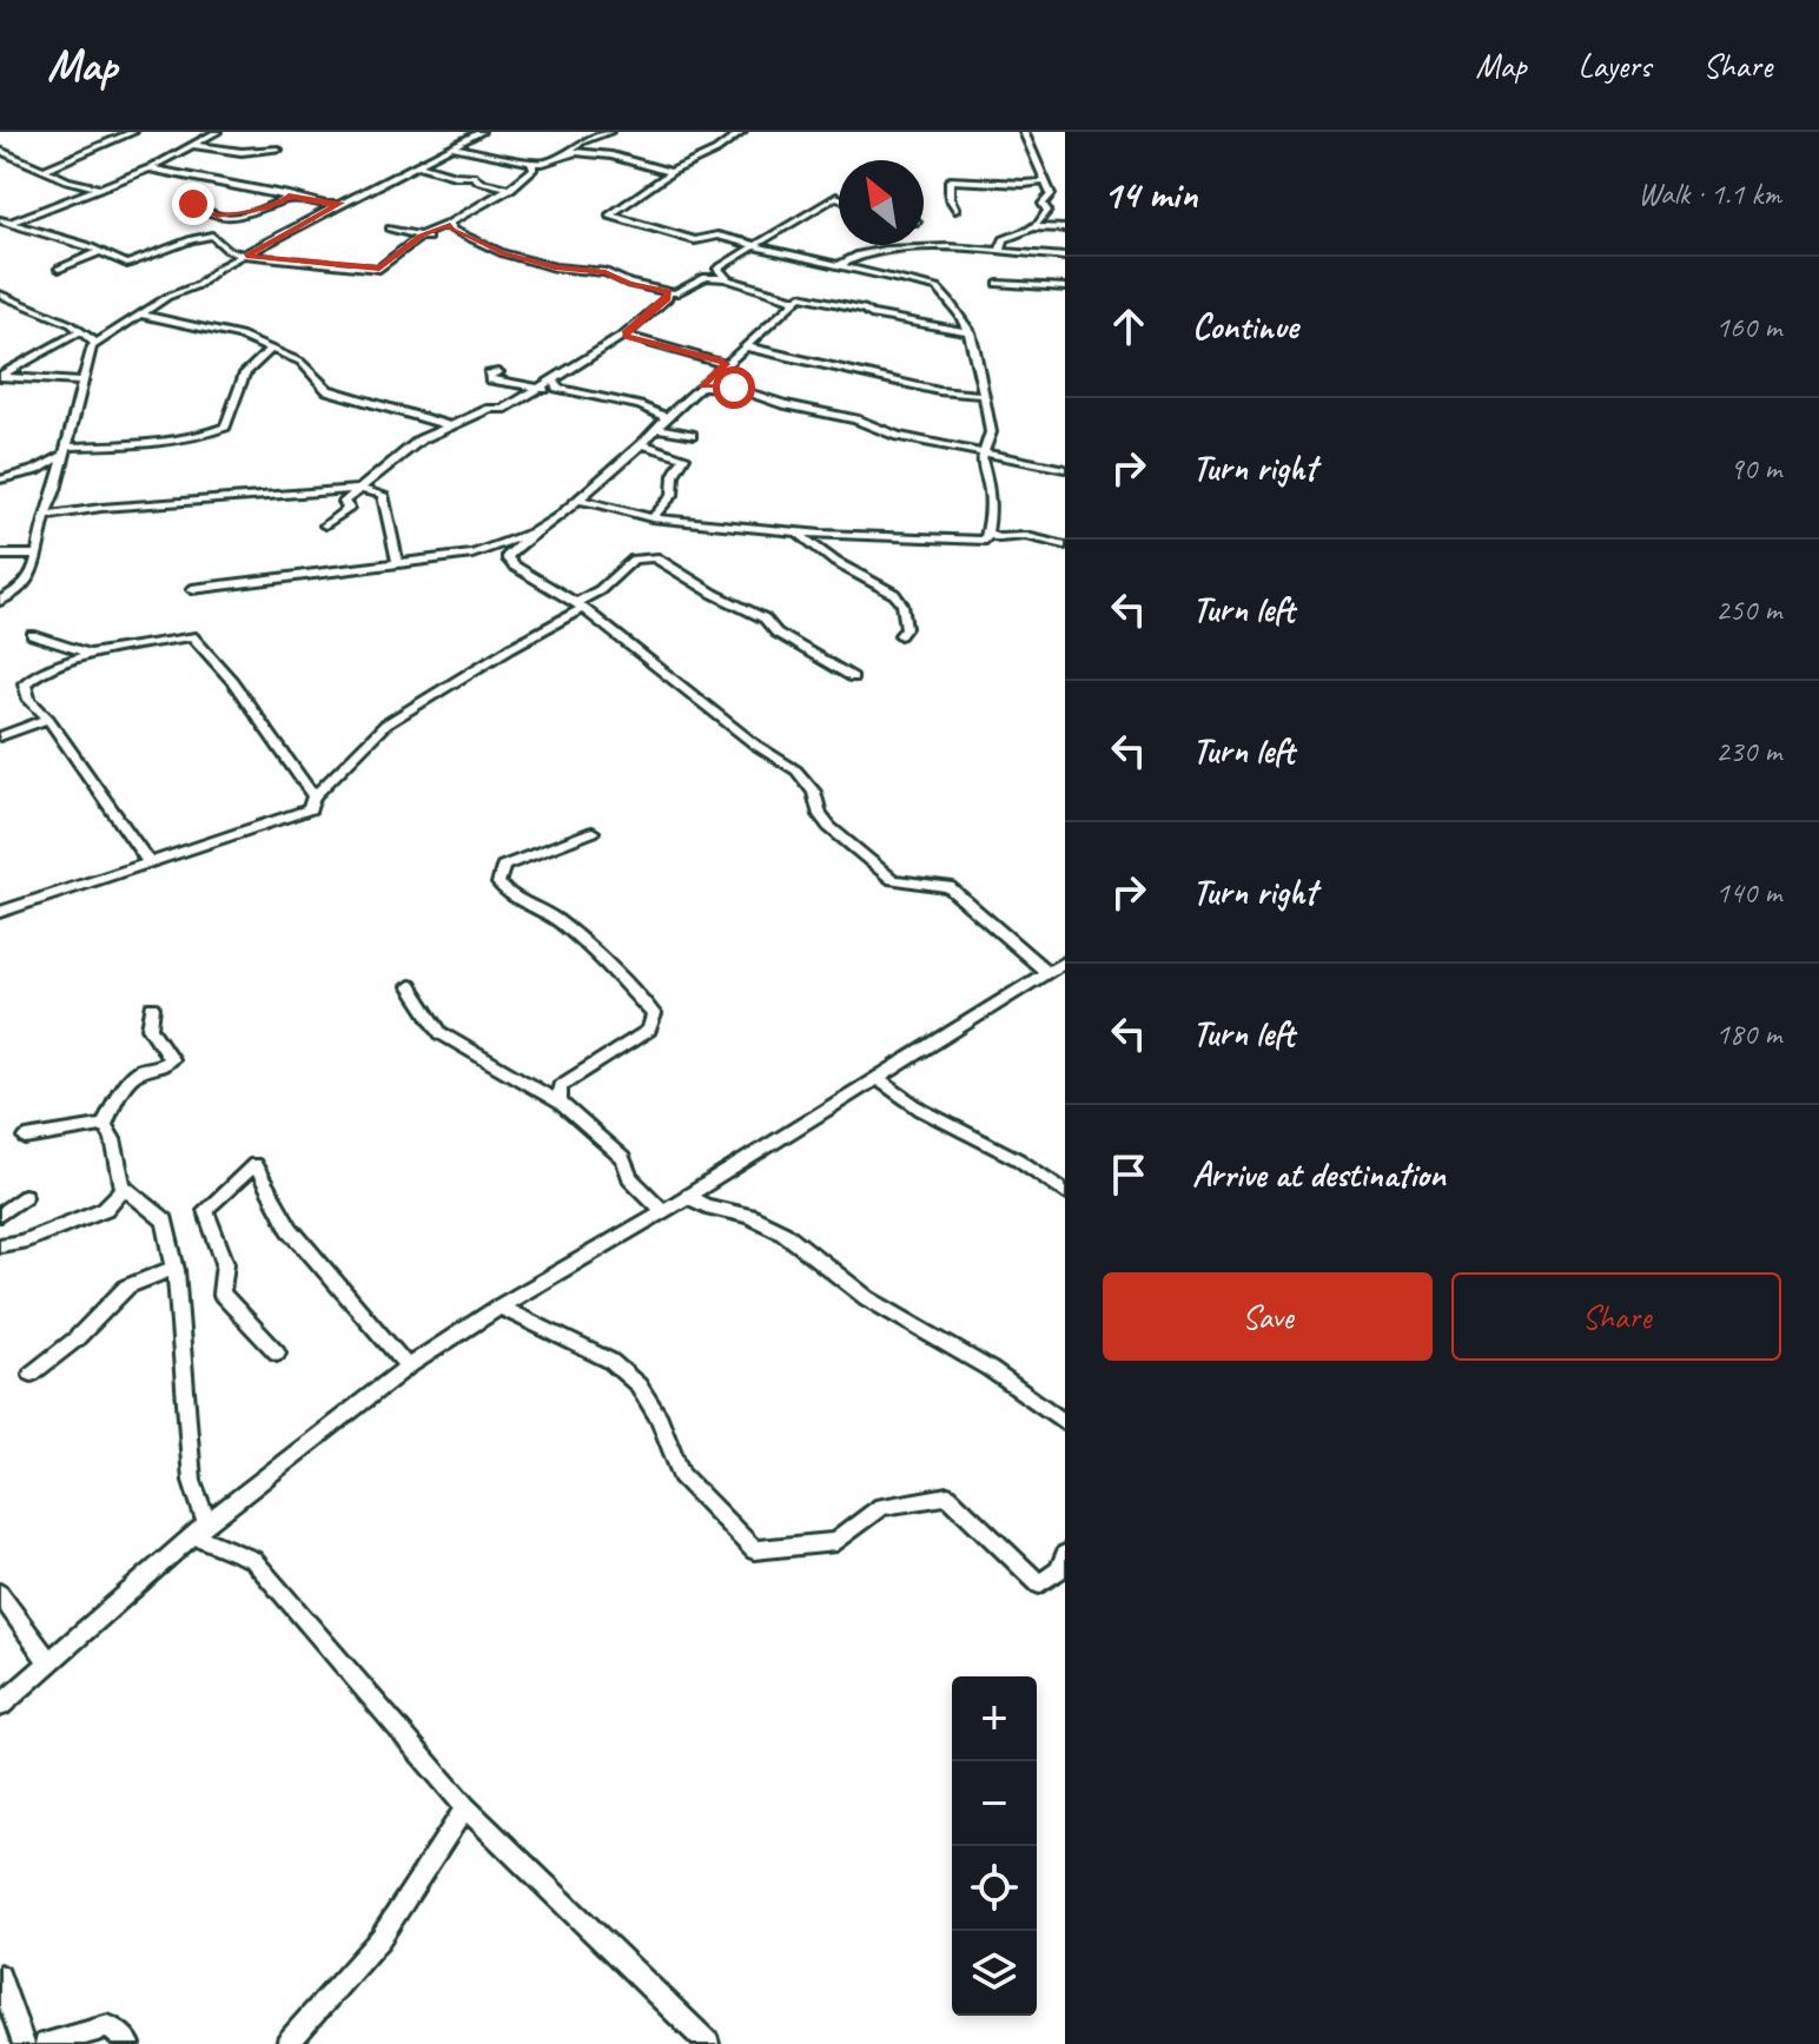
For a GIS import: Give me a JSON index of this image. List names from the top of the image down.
{
  "north": "top left",
  "page": {
    "header": "Map",
    "nav": ["Map", "Layers", "Share"],
    "heading": ["14 min", "Walk · 1.1 km"],
    "list": [
      ["Continue", "160 m"],
      ["Turn right", "90 m"],
      ["Turn left", "250 m"],
      ["Turn left", "230 m"],
      ["Turn right", "140 m"],
      ["Turn left", "180 m"],
      "Arrive at destination"
    ],
    "buttons": ["Save", "Share"],
    "map_buttons": ["+", "−"]
  }
}
